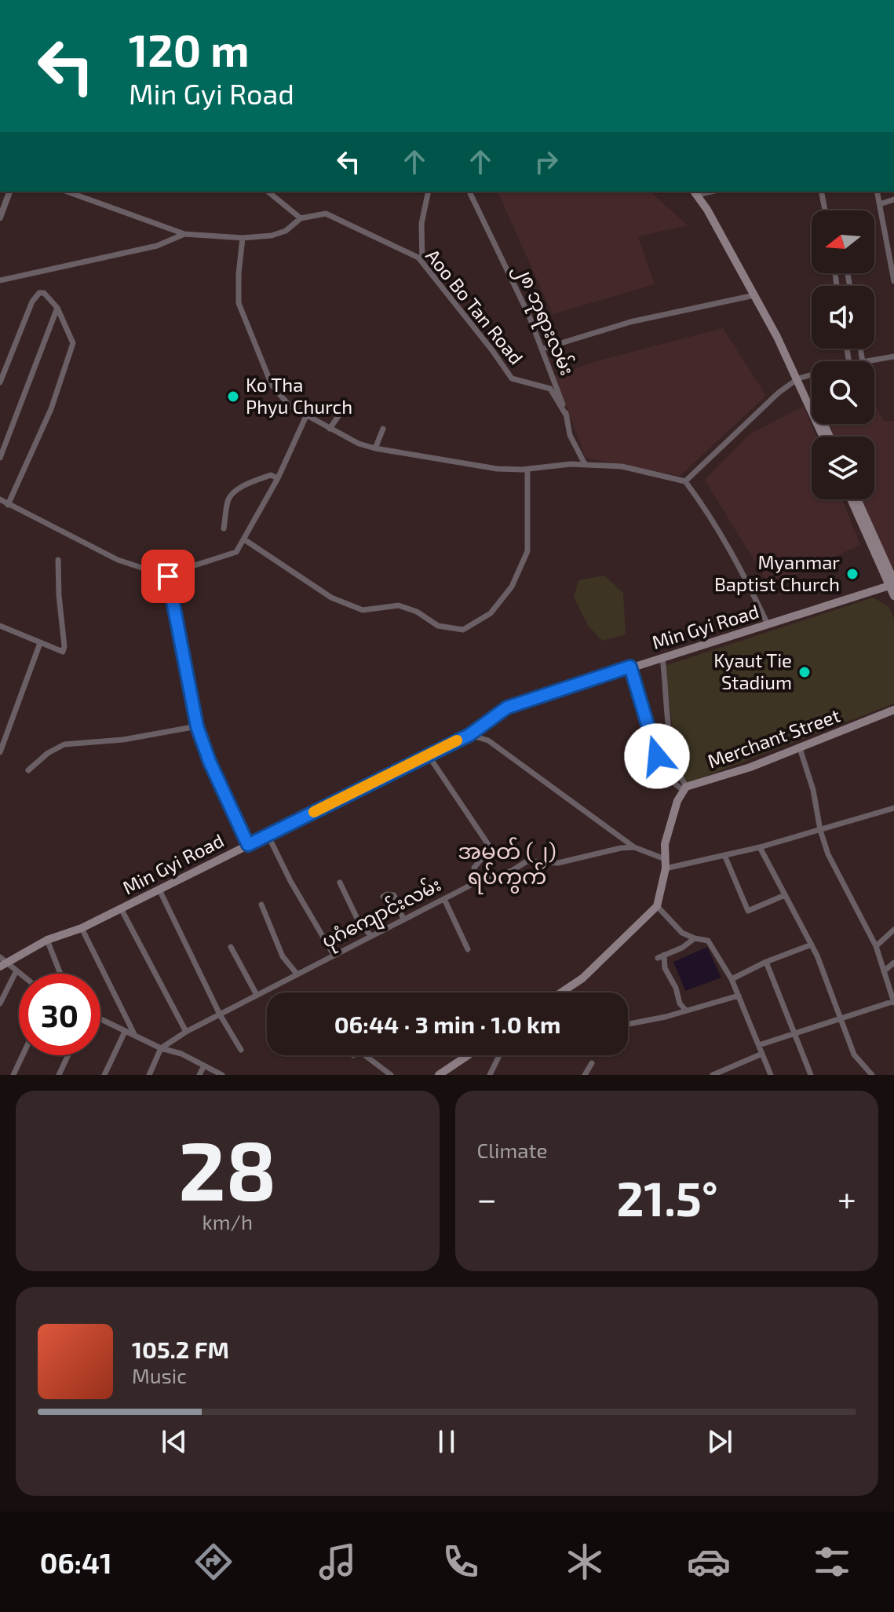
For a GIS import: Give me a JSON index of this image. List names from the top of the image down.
{
  "streets": {
    "main road": ["Min Gyi Road", "Merchant Street"],
    "street": ["Aoo Bo Tan Road", "၂၈ ဘုရားလမ်း", "ပုဂံကျောင်းလမ်း"]
  },
  "crossings": [
    ["Aoo Bo Tan Road", "၂၈ ဘုရားလမ်း"]
  ],
  "districts": ["အမှတ် (၂) ရပ်ကွက်"],
  "places": ["Ko Tha Phyu Church", "Myanmar Baptist Church", "Kyaut Tie Stadium"],
  "north": "left",
  "page": {
    "turn": ["120 m", "Min Gyi Road"],
    "limit": "30",
    "trip": "06:44 · 3 min · 1.0 km",
    "tile": [
      ["28", "km/h"],
      "Climate"
    ],
    "heat": ["−", "21.5°", "+"],
    "song": ["105.2 FM", "Music"],
    "tabs": "06:41"
  }
}
